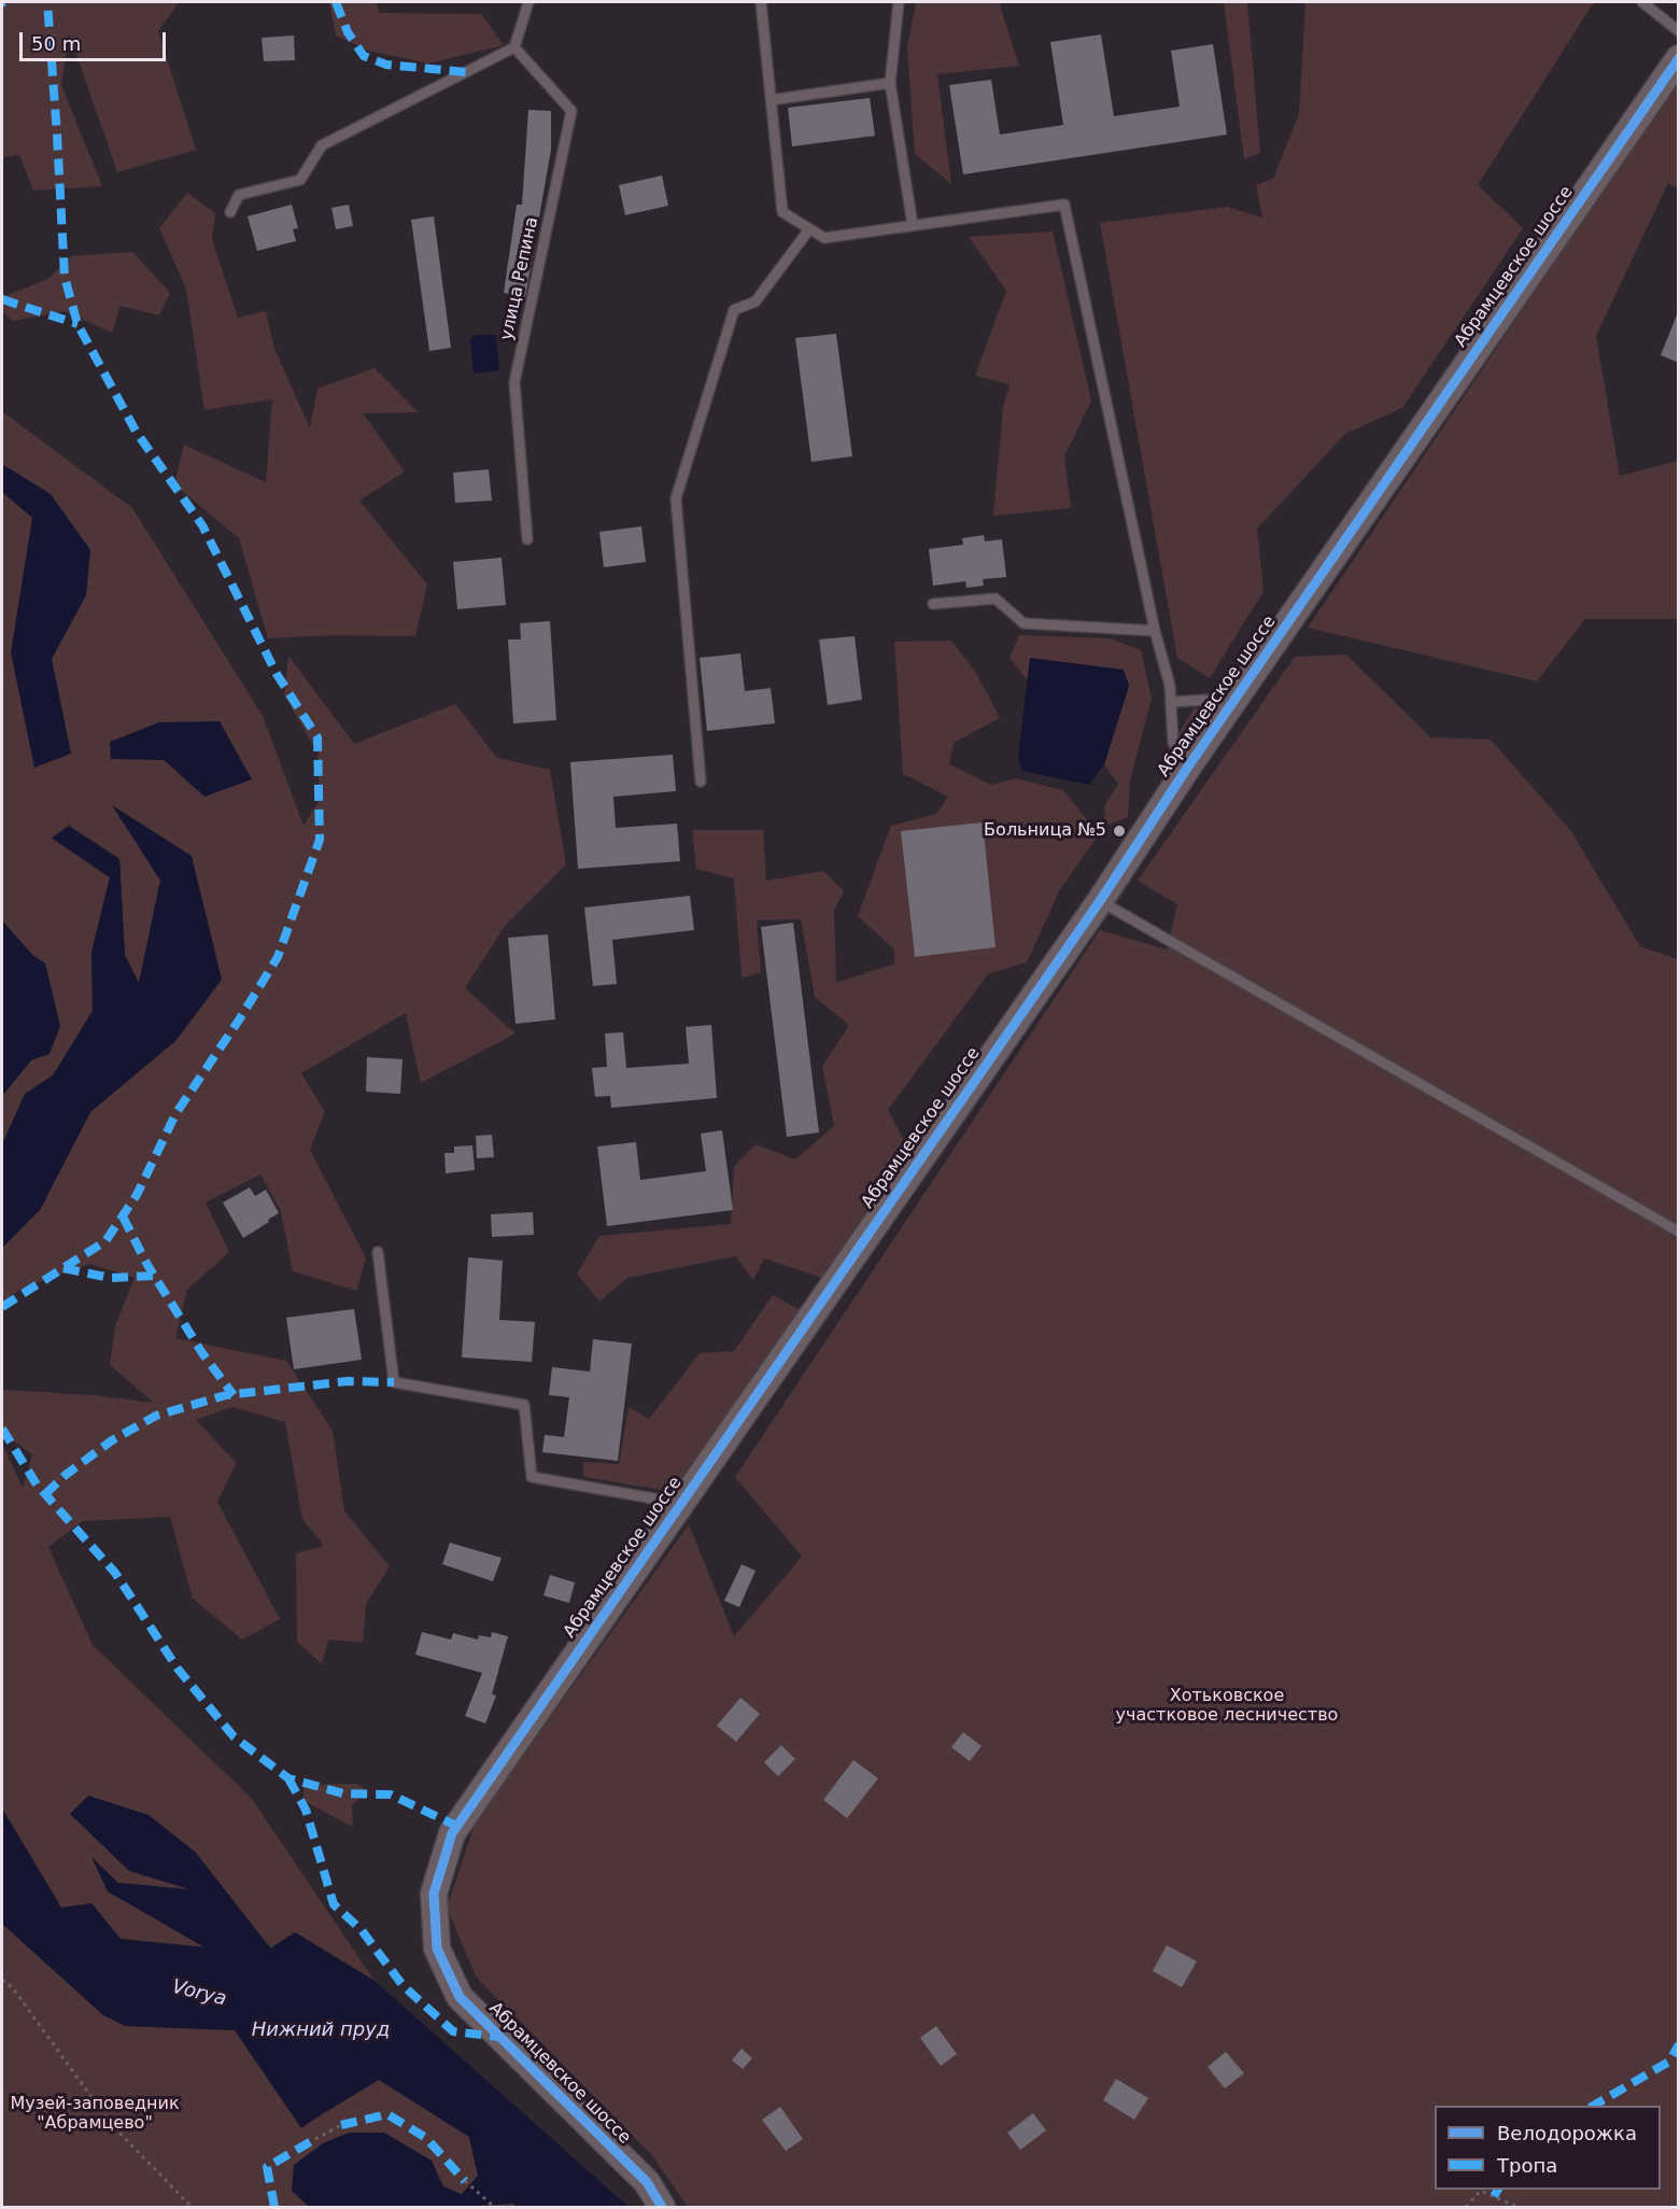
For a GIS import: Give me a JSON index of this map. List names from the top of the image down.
{
  "streets": {
    "street": ["Абрамцевское шоссе"],
    "lane": ["улица Репина"]
  },
  "water": ["Vorya", "Нижний пруд"],
  "parks": ["Хотьковское участковое лесничество", "Музей-заповедник \"Абрамцево\""],
  "places": ["Больница №5"],
  "legend": ["Велодорожка", "Тропа"],
  "scale_bar": "50 m"
}
